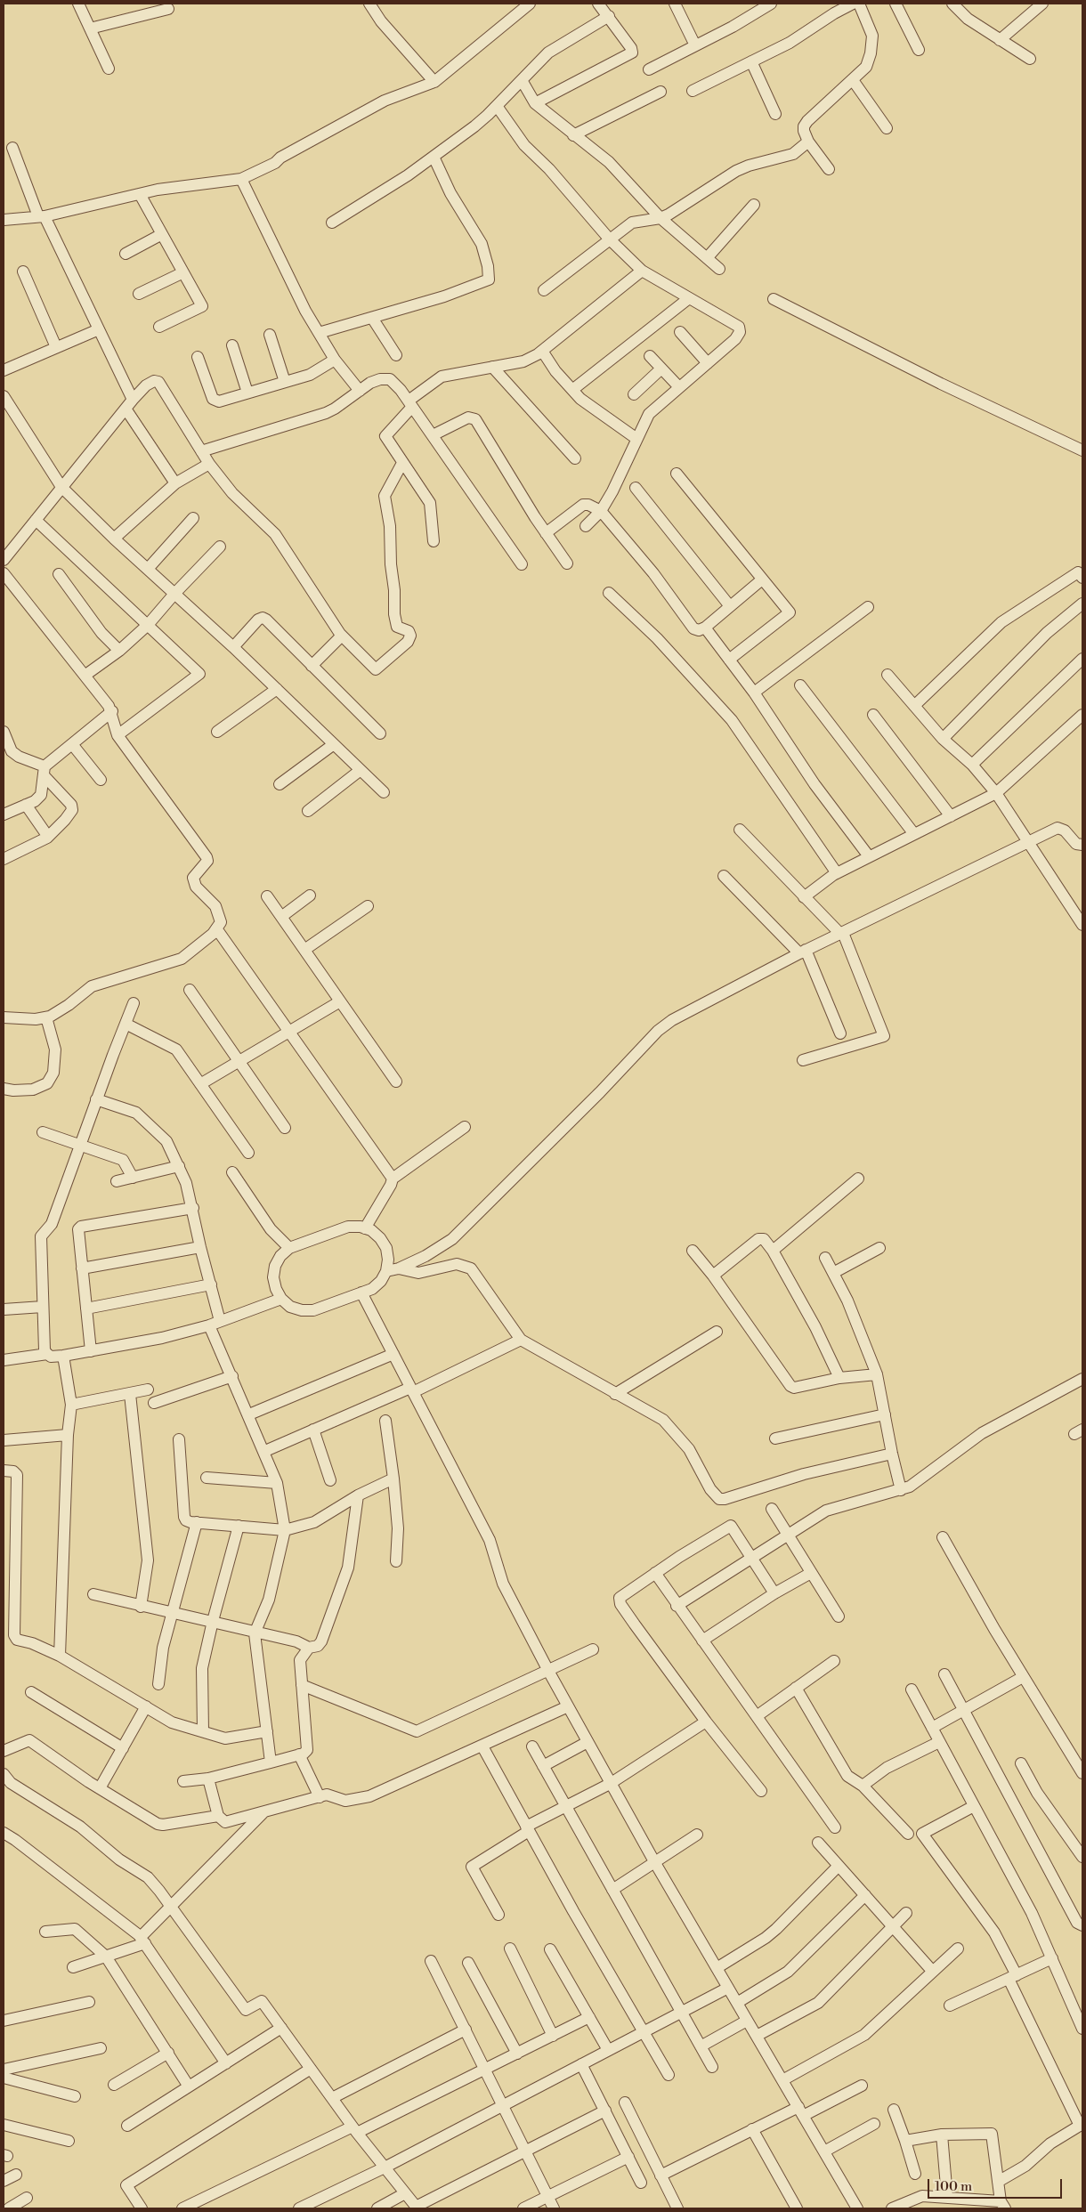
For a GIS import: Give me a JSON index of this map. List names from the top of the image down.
{
  "scale_bar": "100 m"
}
